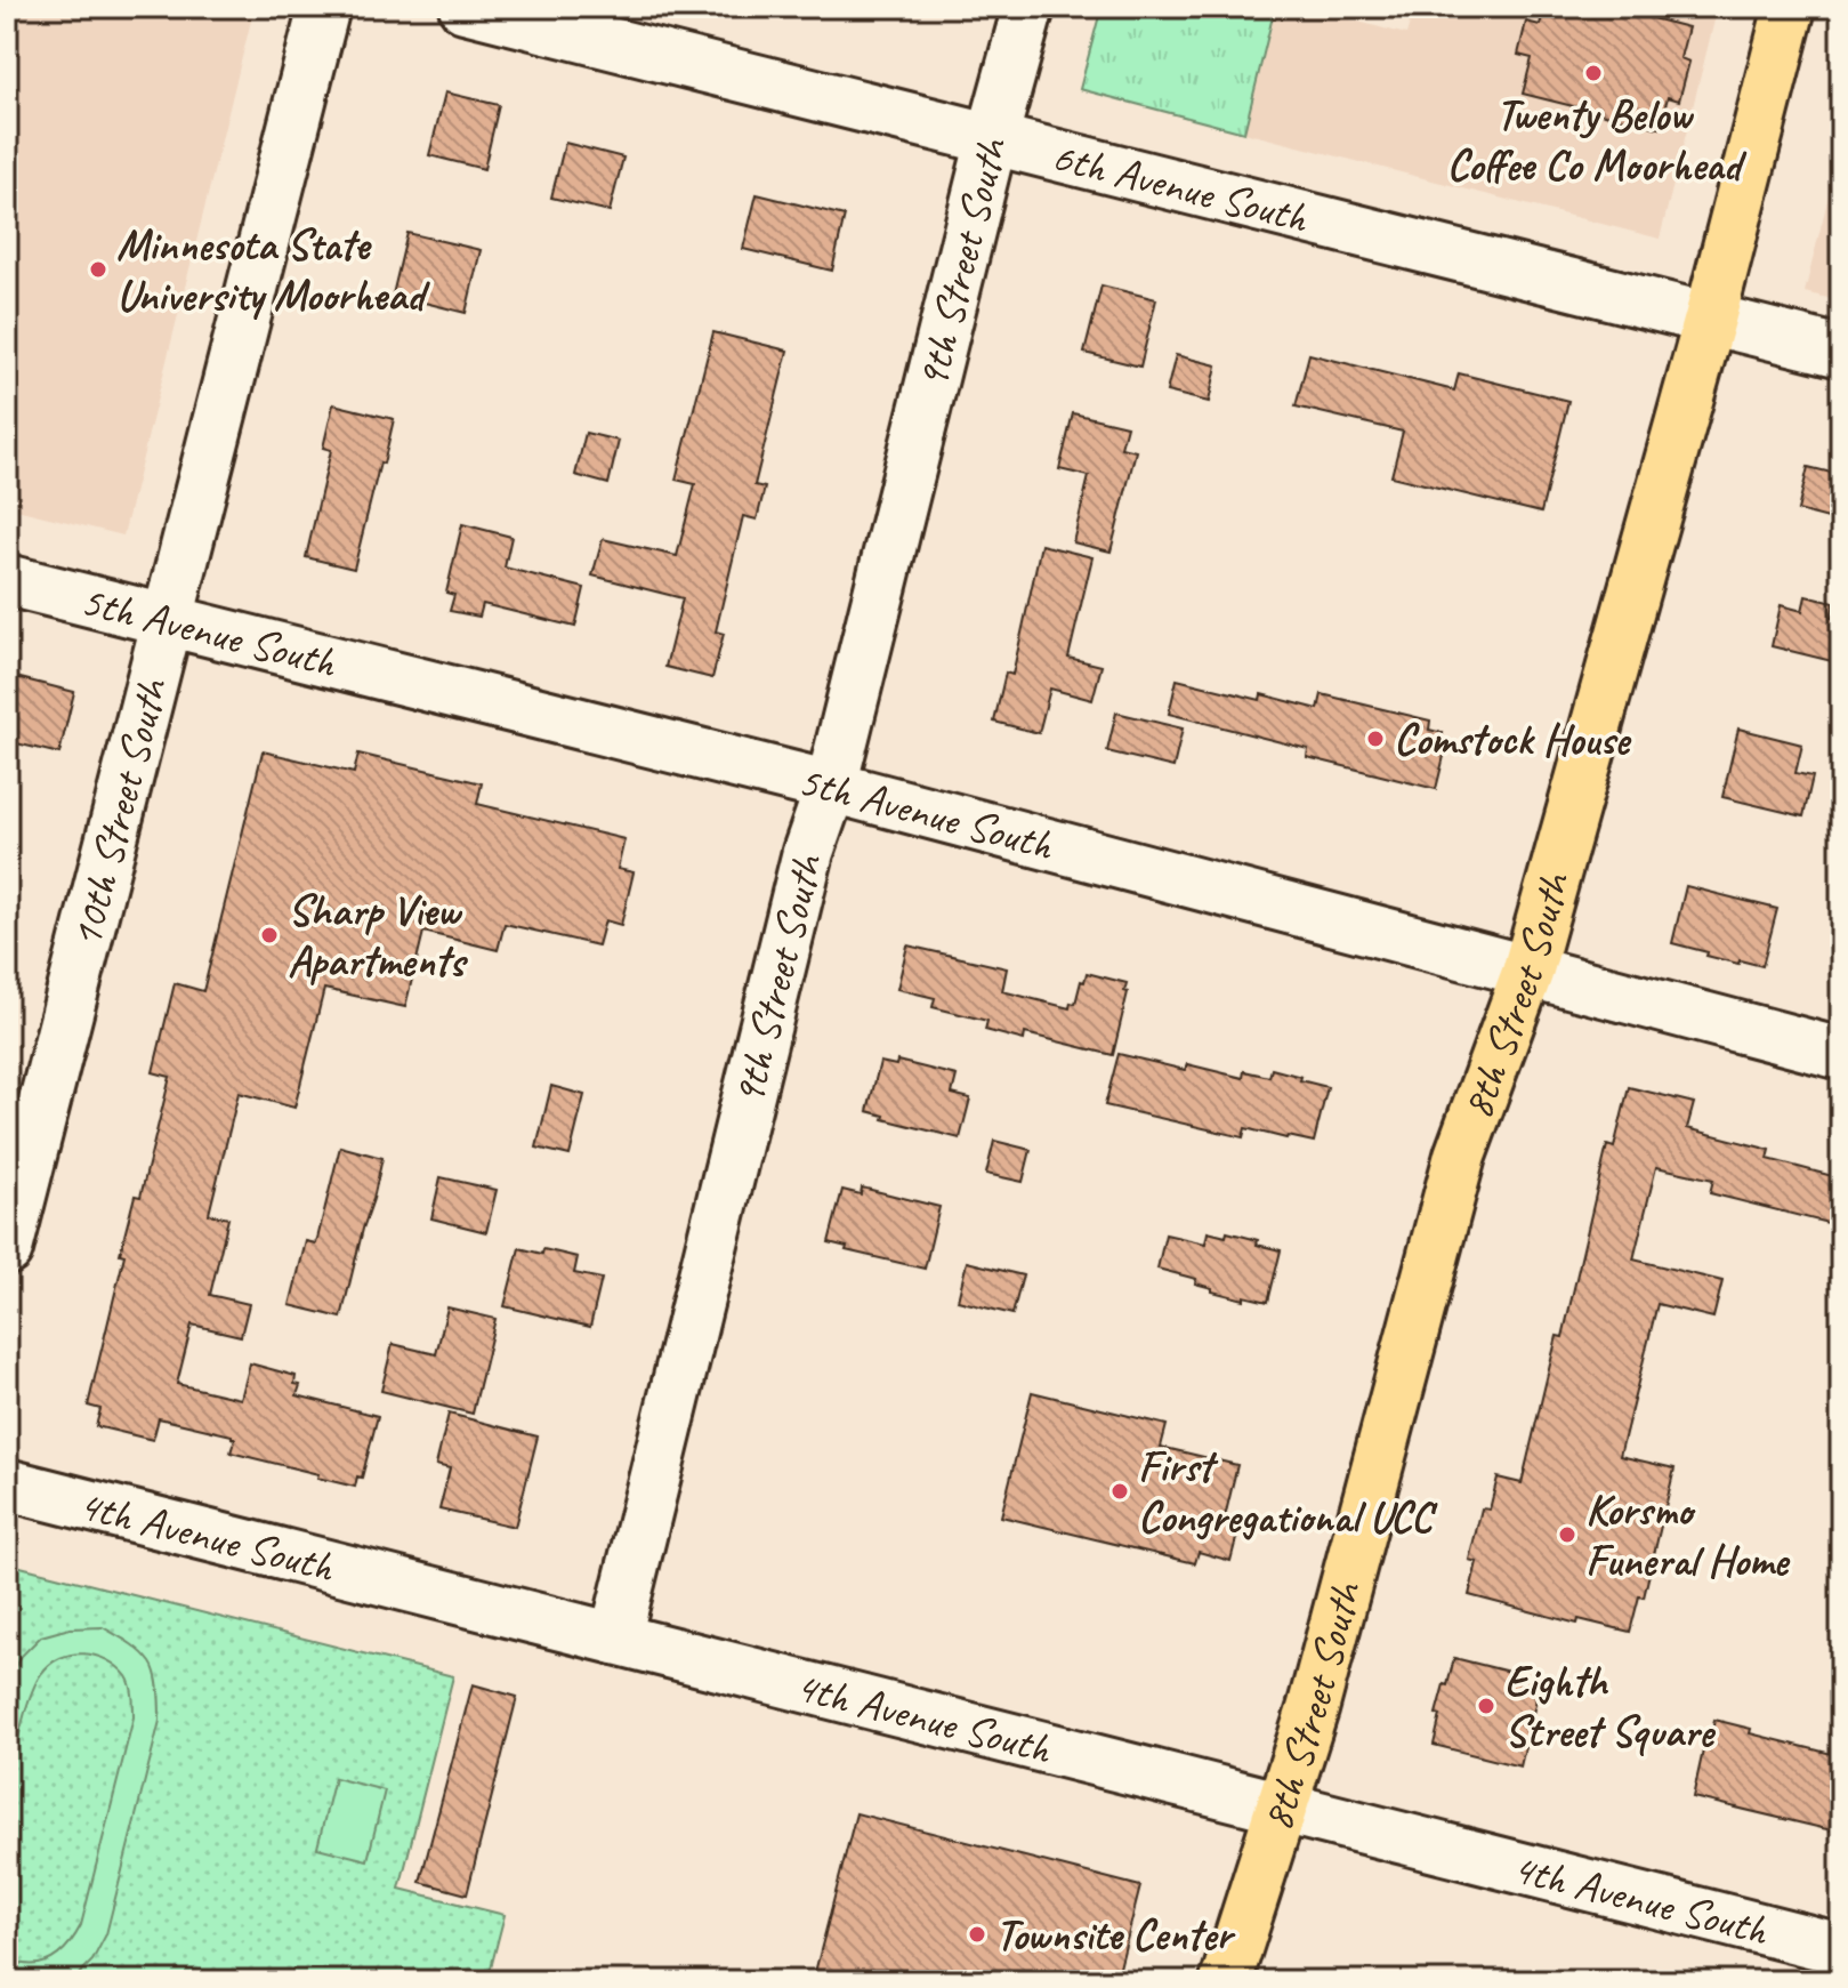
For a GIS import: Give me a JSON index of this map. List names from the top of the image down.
{
  "streets": {
    "main road": ["8th Street South"],
    "street": [
      "6th Avenue South",
      "9th Street South",
      "5th Avenue South",
      "10th Street South",
      "4th Avenue South"
    ]
  },
  "crossings": [
    ["6th Avenue South", "9th Street South"],
    ["6th Avenue South", "8th Street South"],
    ["9th Street South", "5th Avenue South"],
    ["9th Street South", "4th Avenue South"],
    ["5th Avenue South", "10th Street South"],
    ["5th Avenue South", "8th Street South"],
    ["8th Street South", "4th Avenue South"]
  ],
  "places": [
    "Twenty Below Coffee Co Moorhead",
    "Minnesota State University Moorhead",
    "Comstock House",
    "Sharp View Apartments",
    "First Congregational UCC",
    "Korsmo Funeral Home",
    "Eighth Street Square",
    "Townsite Center"
  ]
}
